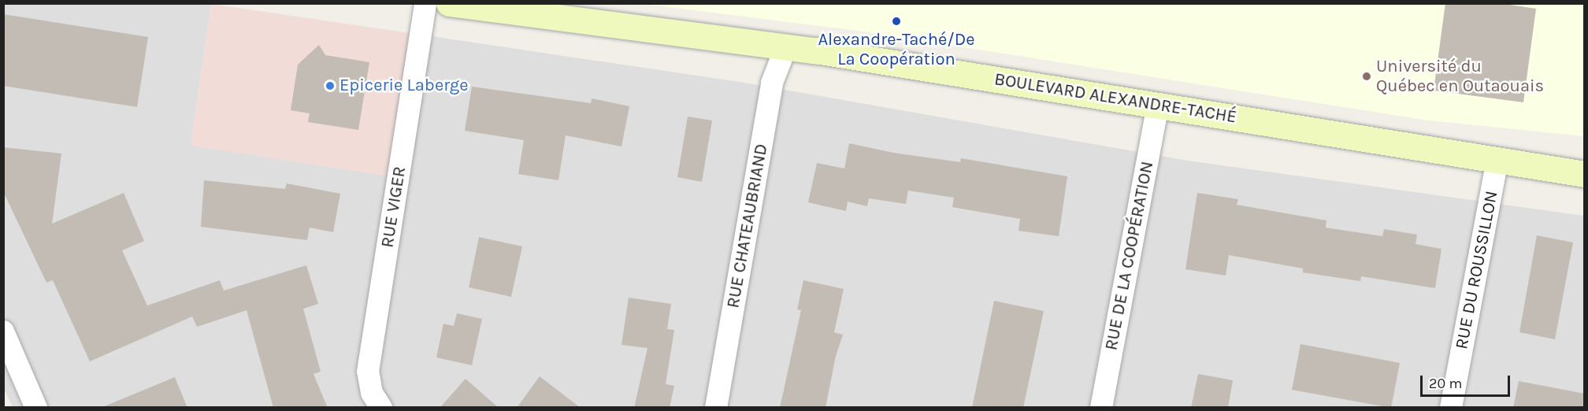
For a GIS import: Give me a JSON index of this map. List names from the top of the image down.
{
  "streets": {
    "main road": ["BOULEVARD ALEXANDRE-TACHÉ"],
    "street": [
      "RUE VIGER",
      "RUE CHATEAUBRIAND",
      "RUE DE LA COOPÉRATION",
      "RUE DU ROUSSILLON"
    ]
  },
  "crossings": [
    ["BOULEVARD ALEXANDRE-TACHÉ", "RUE CHATEAUBRIAND"],
    ["BOULEVARD ALEXANDRE-TACHÉ", "RUE DE LA COOPÉRATION"],
    ["BOULEVARD ALEXANDRE-TACHÉ", "RUE DU ROUSSILLON"]
  ],
  "places": ["Alexandre-Taché/De La Coopération", "Université du Québec en Outaouais", "Epicerie Laberge"],
  "scale_bar": "20 m"
}
